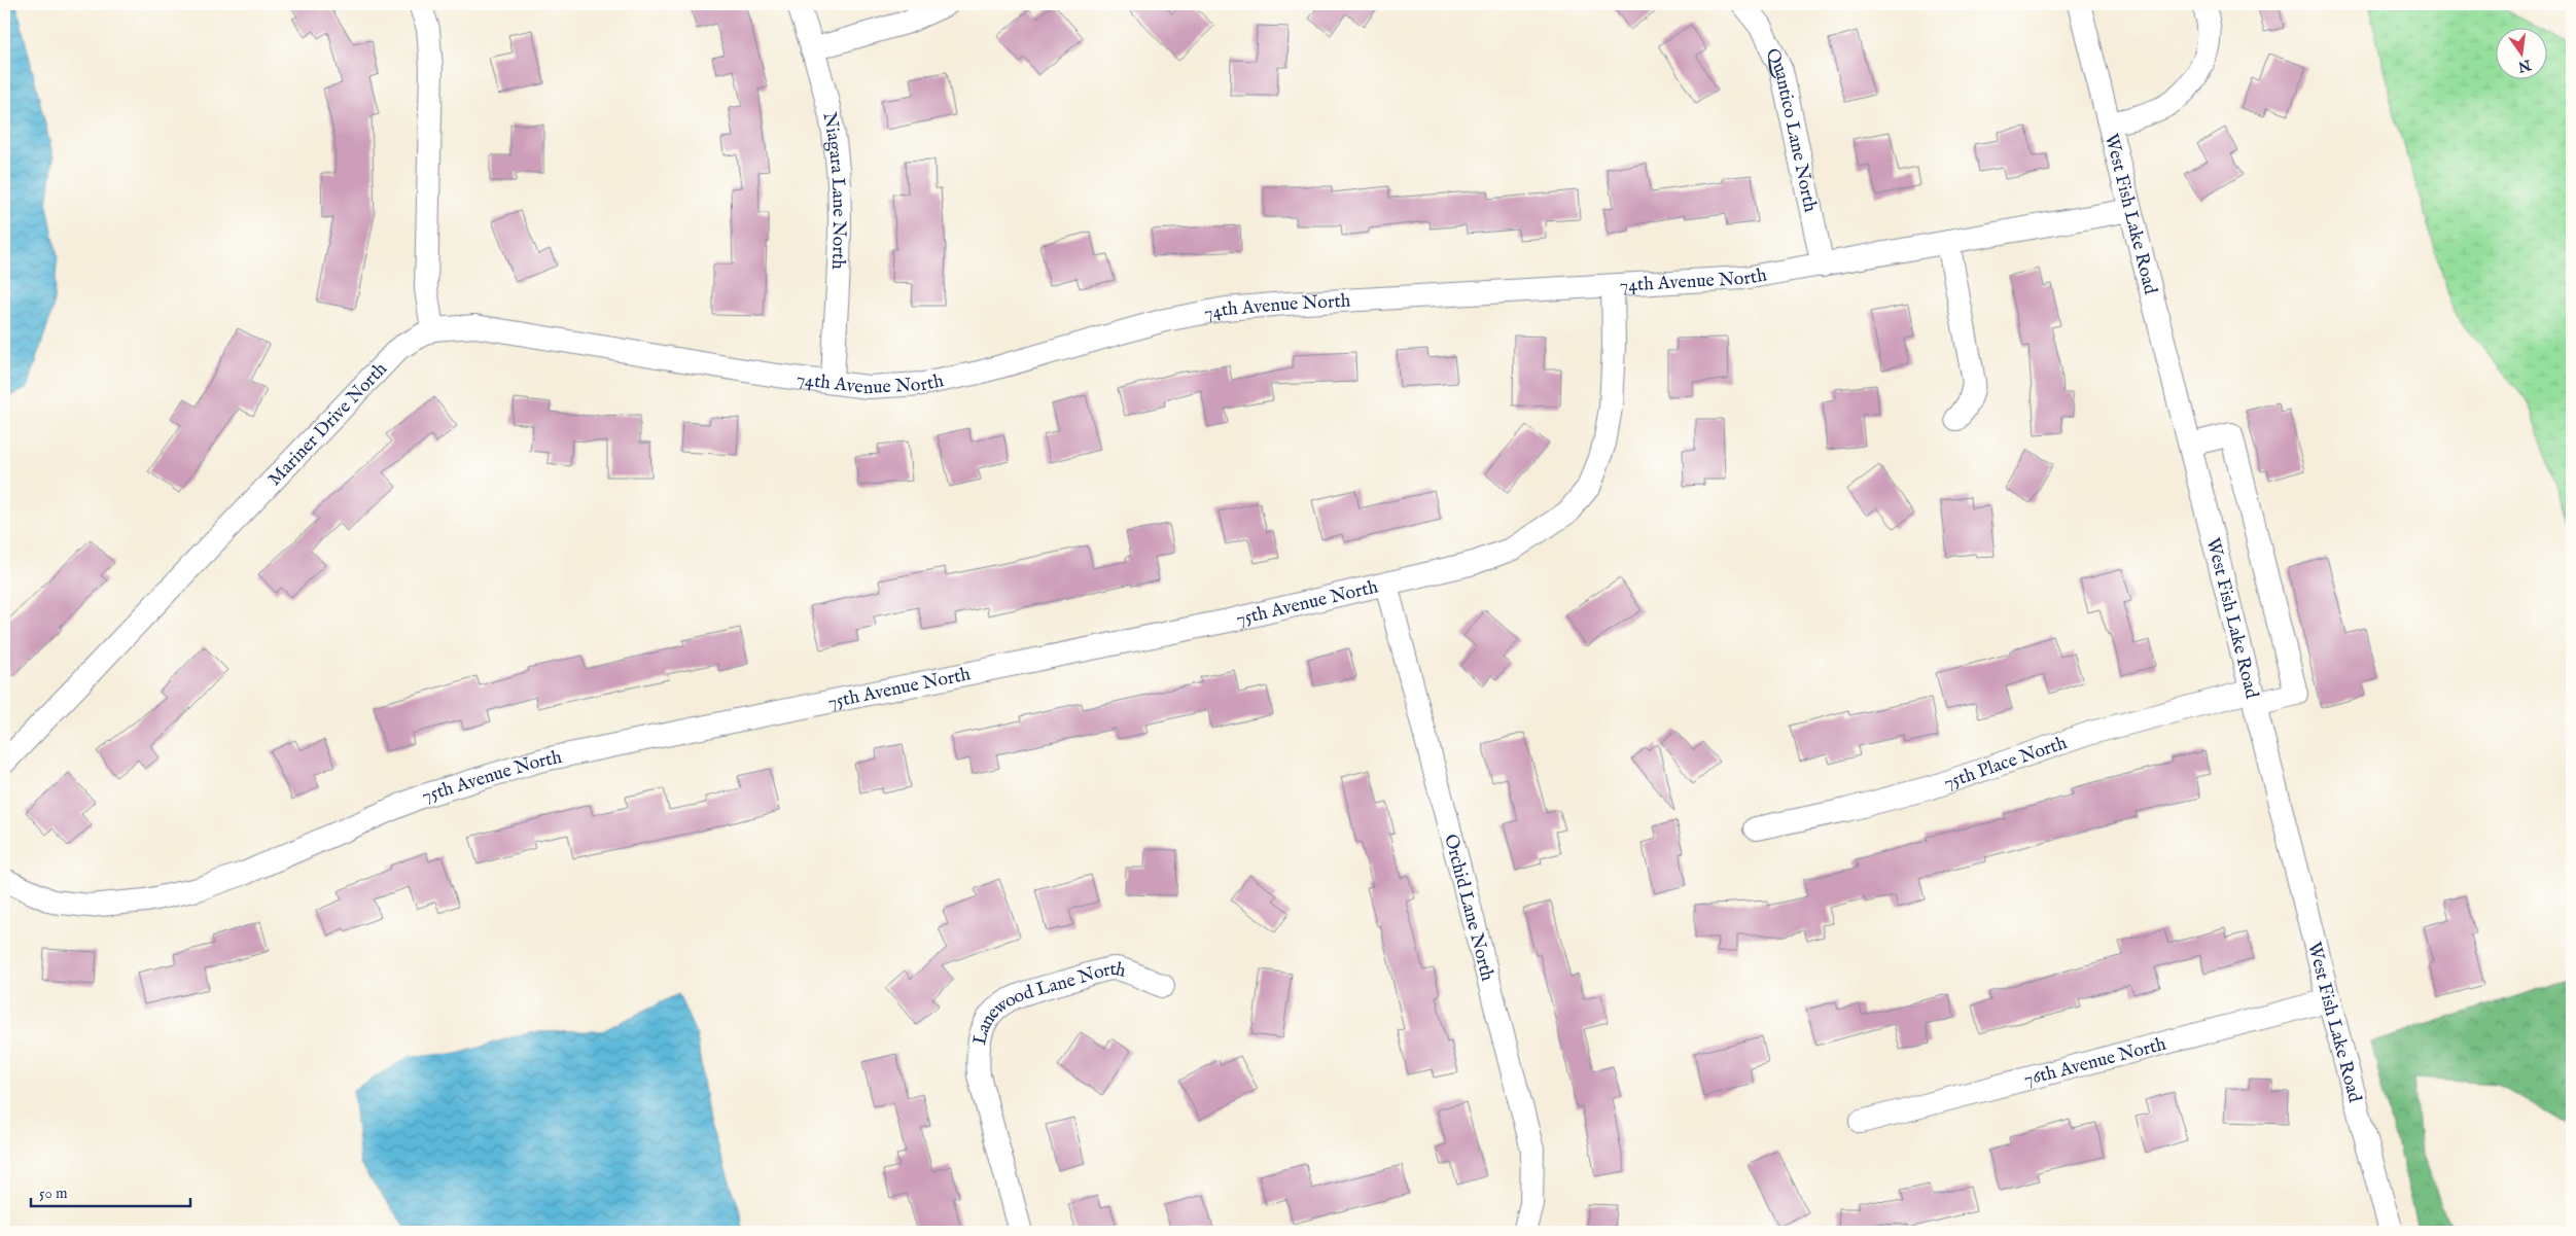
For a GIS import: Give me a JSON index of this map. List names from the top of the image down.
{
  "streets": {
    "street": [
      "Quantico Lane North",
      "Niagara Lane North",
      "West Fish Lake Road",
      "74th Avenue North",
      "Mariner Drive North",
      "75th Avenue North",
      "75th Place North",
      "Orchid Lane North",
      "Lanewood Lane North",
      "76th Avenue North"
    ]
  },
  "crossings": [
    ["Quantico Lane North", "74th Avenue North"],
    ["Niagara Lane North", "74th Avenue North"],
    ["West Fish Lake Road", "74th Avenue North"],
    ["West Fish Lake Road", "75th Place North"],
    ["West Fish Lake Road", "76th Avenue North"],
    ["74th Avenue North", "Mariner Drive North"],
    ["74th Avenue North", "75th Avenue North"],
    ["75th Avenue North", "Orchid Lane North"]
  ],
  "scale_bar": "50 m",
  "north": "bottom"
}
